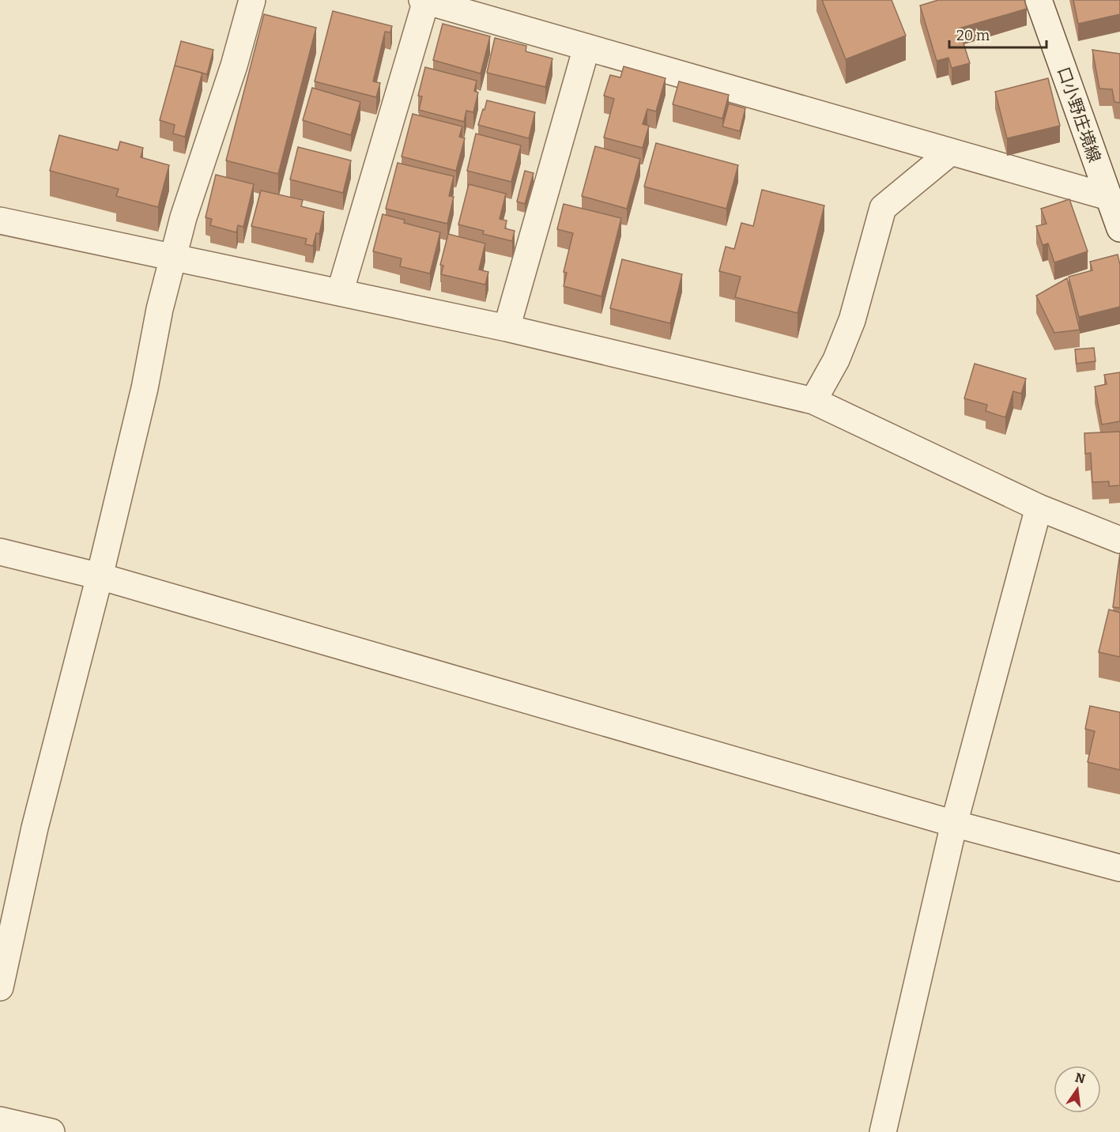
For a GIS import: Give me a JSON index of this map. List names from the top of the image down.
{
  "streets": {
    "street": ["口小野庄境線"]
  },
  "scale_bar": "20 m",
  "north": "top"
}
